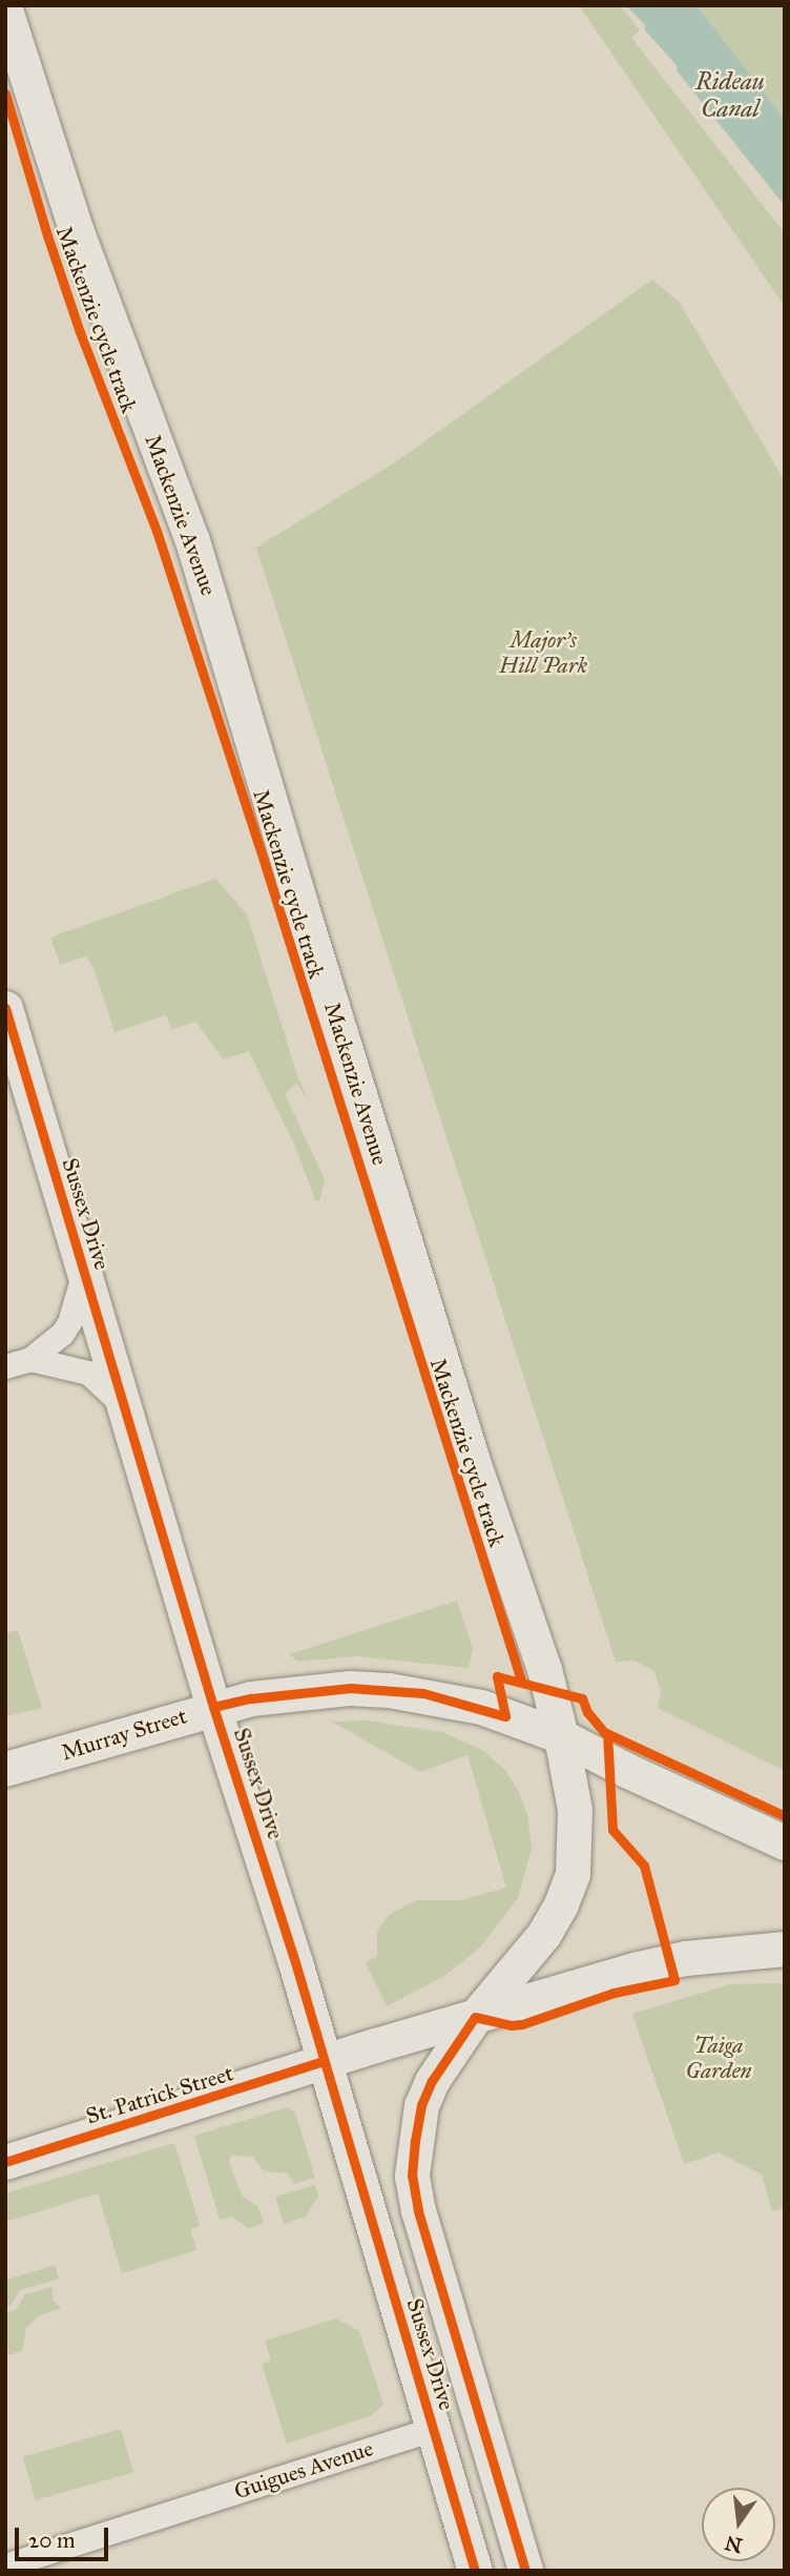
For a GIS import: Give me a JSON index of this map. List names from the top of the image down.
{
  "streets": {
    "main road": [
      "Mackenzie Avenue",
      "Sussex Drive",
      "Murray Street",
      "St. Patrick Street"
    ],
    "street": ["Guigues Avenue"],
    "cycle path": ["Mackenzie cycle track"]
  },
  "crossings": [
    ["Mackenzie Avenue", "Sussex Drive"],
    ["Mackenzie Avenue", "Murray Street"],
    ["Mackenzie Avenue", "St. Patrick Street"],
    ["Sussex Drive", "Murray Street"],
    ["Sussex Drive", "St. Patrick Street"],
    ["Sussex Drive", "Guigues Avenue"]
  ],
  "water": ["Rideau Canal"],
  "parks": ["Major's Hill Park", "Taiga Garden"],
  "scale_bar": "20 m",
  "north": "bottom"
}
